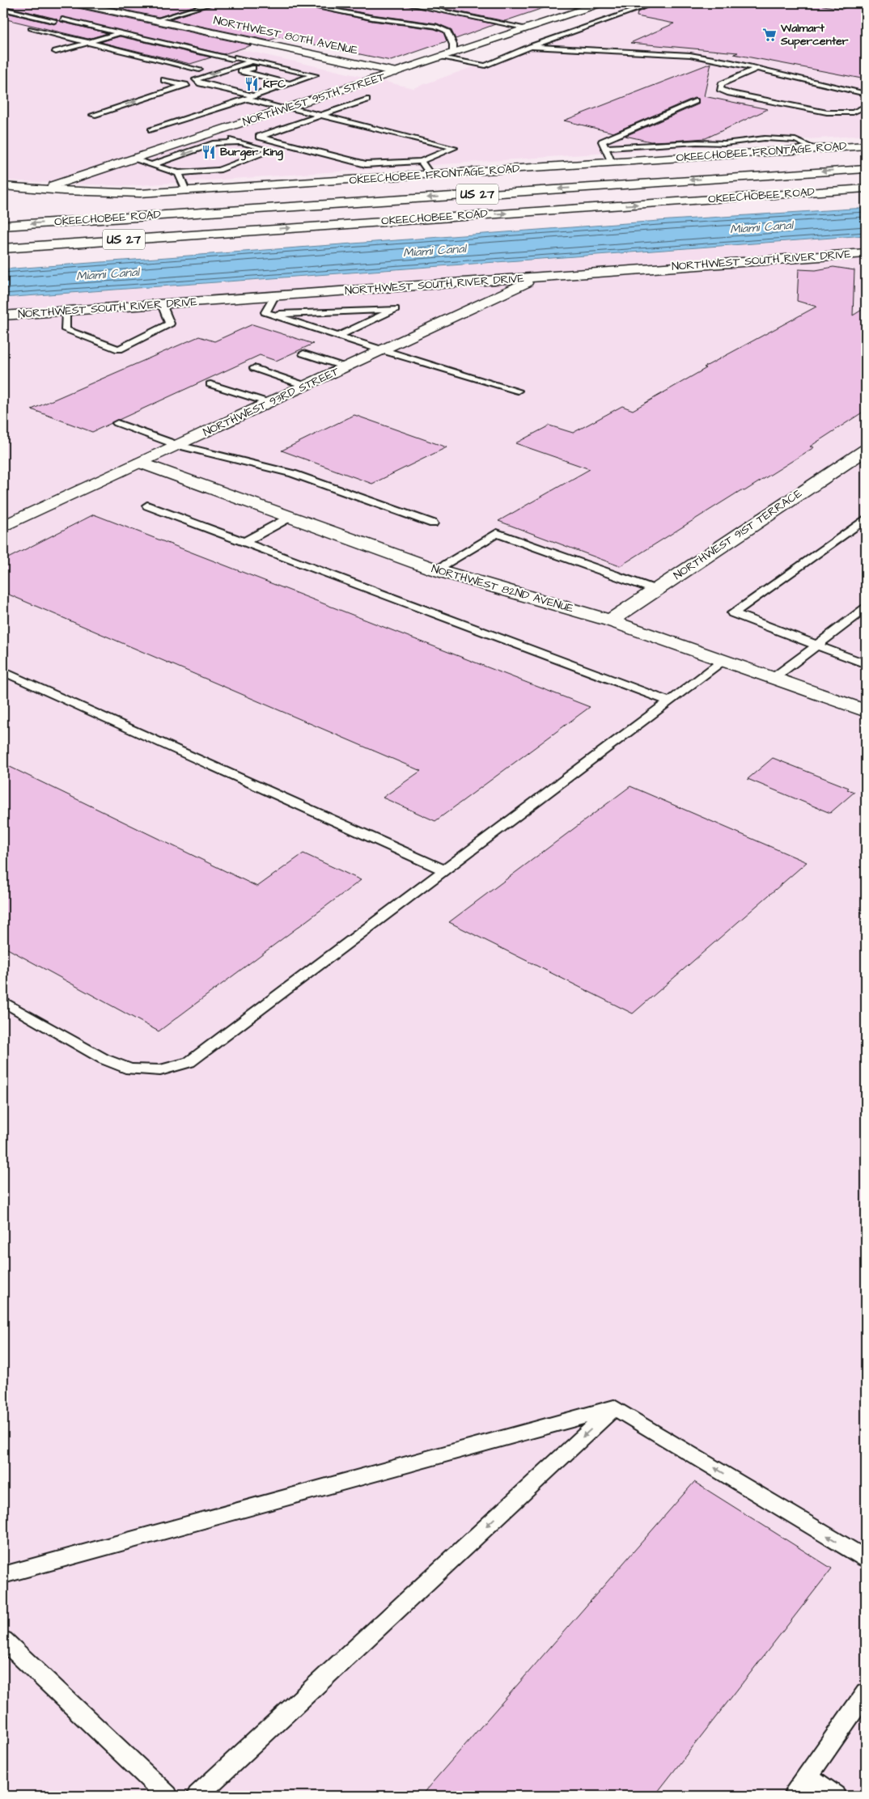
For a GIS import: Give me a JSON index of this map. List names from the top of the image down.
{
  "streets": {
    "main road": [
      "NORTHWEST 80TH AVENUE",
      "NORTHWEST 95TH STREET",
      "OKEECHOBEE FRONTAGE ROAD",
      "US 27",
      "OKEECHOBEE ROAD",
      "NORTHWEST SOUTH RIVER DRIVE",
      "NORTHWEST 93RD STREET",
      "NORTHWEST 91ST TERRACE",
      "NORTHWEST 82ND AVENUE"
    ]
  },
  "crossings": [
    ["NORTHWEST 80TH AVENUE", "NORTHWEST 95TH STREET"],
    ["NORTHWEST 95TH STREET", "OKEECHOBEE FRONTAGE ROAD"],
    ["NORTHWEST SOUTH RIVER DRIVE", "NORTHWEST 93RD STREET"],
    ["NORTHWEST 93RD STREET", "NORTHWEST 82ND AVENUE"],
    ["NORTHWEST 91ST TERRACE", "NORTHWEST 82ND AVENUE"]
  ],
  "water": ["Miami Canal"],
  "places": {
    "supermarket": ["Walmart Supercenter"],
    "restaurant": ["KFC", "Burger King"]
  }
}
